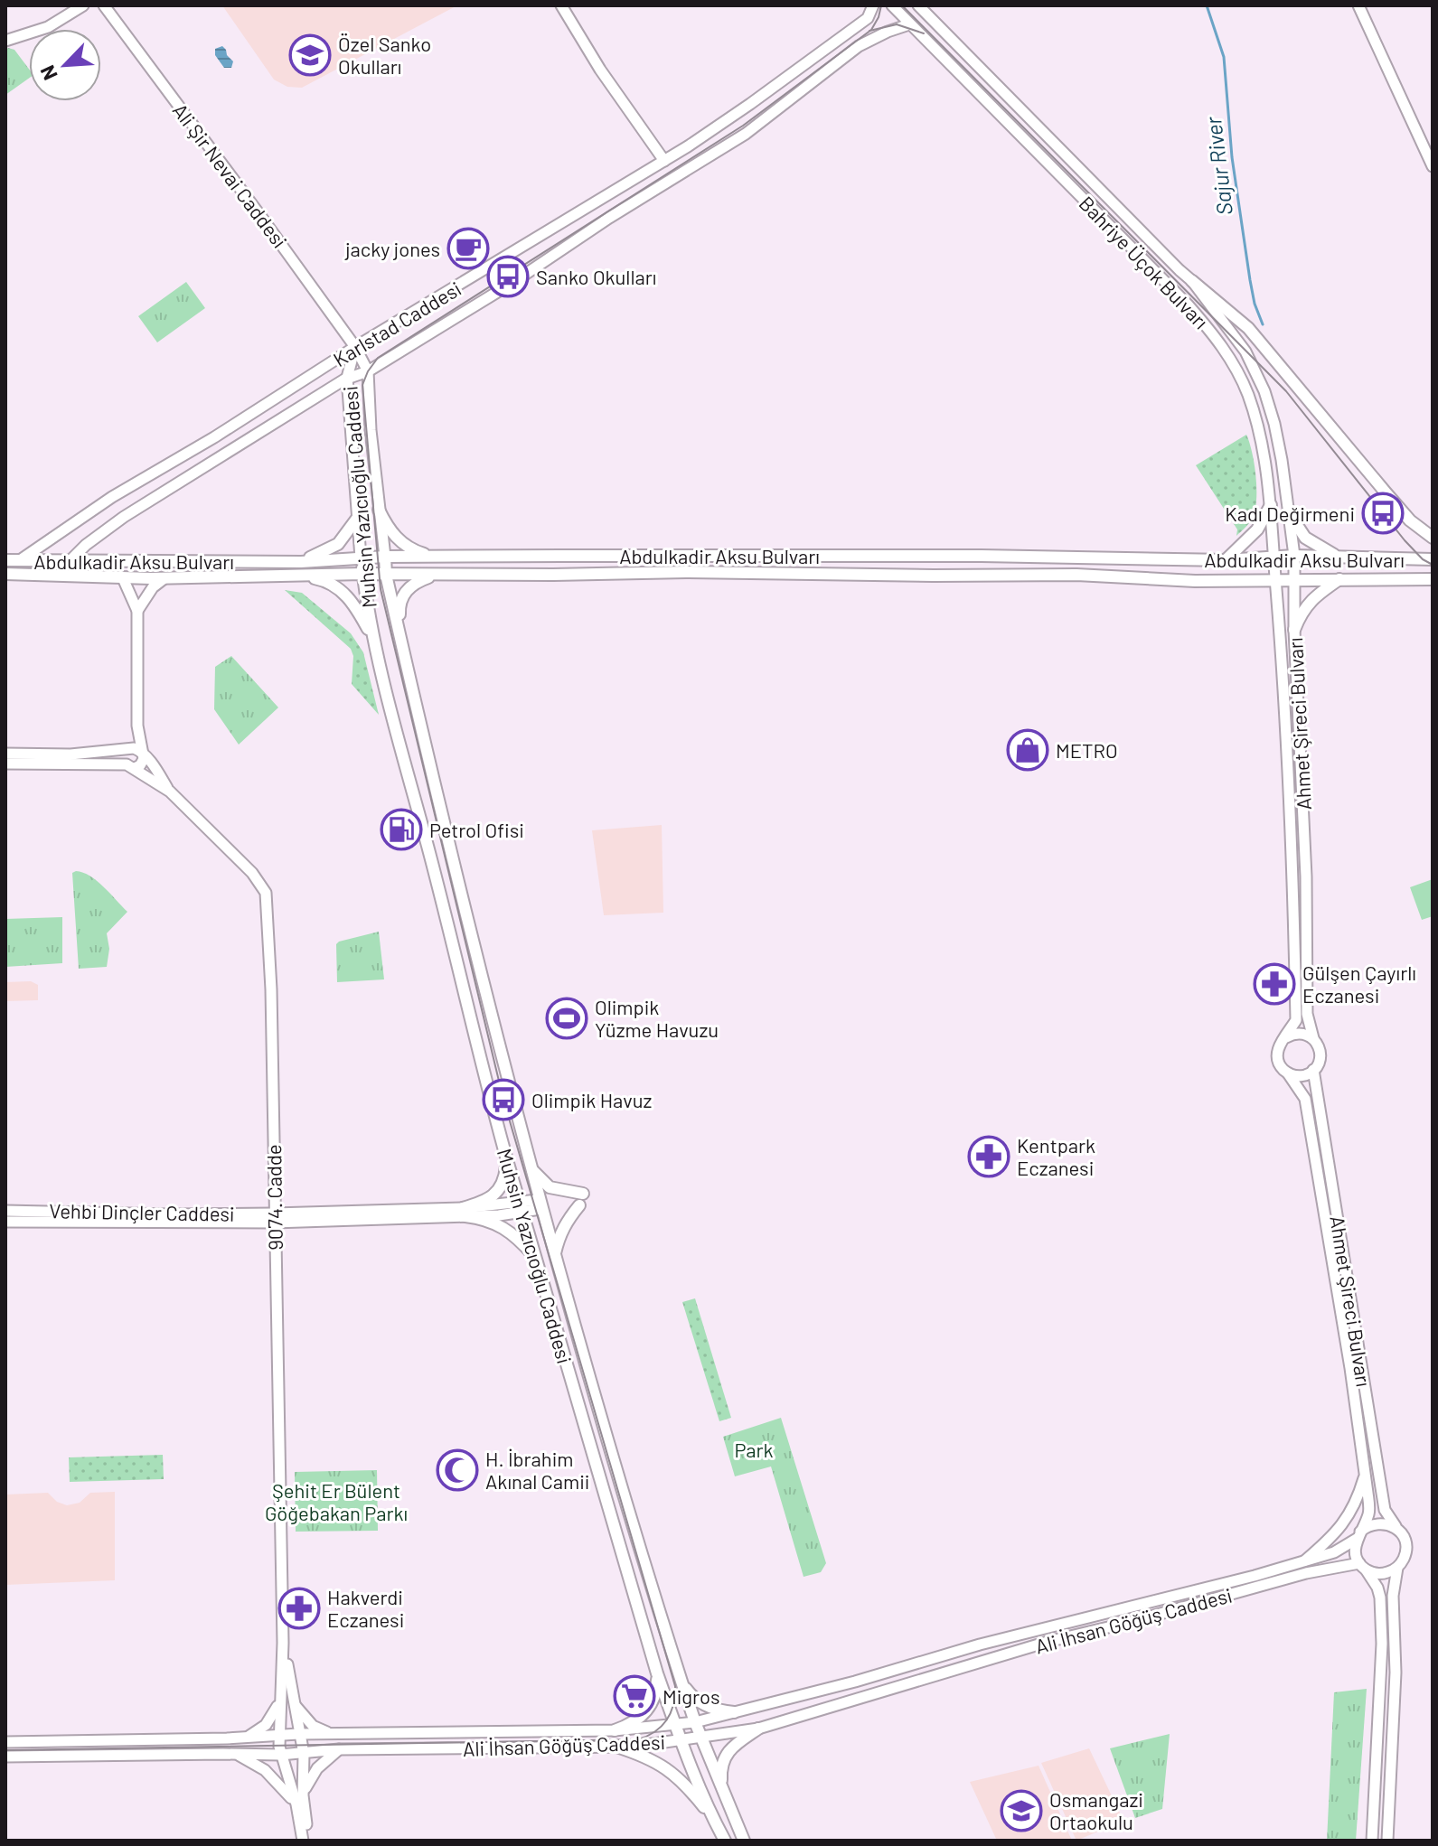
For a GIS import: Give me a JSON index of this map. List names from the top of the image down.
{
  "streets": {
    "main road": [
      "Ali Şir Nevai Caddesi",
      "Bahriye Üçok Bulvarı",
      "Karlstad Caddesi",
      "Muhsin Yazıcıoğlu Caddesi",
      "Abdulkadir Aksu Bulvarı",
      "Ahmet Şireci Bulvarı",
      "9074. Cadde",
      "Vehbi Dinçler Caddesi",
      "Ali İhsan Göğüş Caddesi"
    ]
  },
  "crossings": [
    ["Ali Şir Nevai Caddesi", "Karlstad Caddesi"],
    ["Ali Şir Nevai Caddesi", "Muhsin Yazıcıoğlu Caddesi"],
    ["Bahriye Üçok Bulvarı", "Karlstad Caddesi"],
    ["Bahriye Üçok Bulvarı", "Abdulkadir Aksu Bulvarı"],
    ["Bahriye Üçok Bulvarı", "Ahmet Şireci Bulvarı"],
    ["Karlstad Caddesi", "Muhsin Yazıcıoğlu Caddesi"],
    ["Karlstad Caddesi", "Abdulkadir Aksu Bulvarı"],
    ["Muhsin Yazıcıoğlu Caddesi", "Abdulkadir Aksu Bulvarı"],
    ["Muhsin Yazıcıoğlu Caddesi", "Vehbi Dinçler Caddesi"],
    ["Muhsin Yazıcıoğlu Caddesi", "Ali İhsan Göğüş Caddesi"],
    ["Abdulkadir Aksu Bulvarı", "Ahmet Şireci Bulvarı"],
    ["Ahmet Şireci Bulvarı", "Ali İhsan Göğüş Caddesi"],
    ["9074. Cadde", "Vehbi Dinçler Caddesi"]
  ],
  "water": ["Sajur River"],
  "parks": ["Park", "Şehit Er Bülent Göğebakan Parkı"],
  "places": {
    "school or university": ["Özel Sanko Okulları", "Osmangazi Ortaokulu"],
    "cafe": ["jacky jones"],
    "bus stop": ["Sanko Okulları", "Kadı Değirmeni", "Olimpik Havuz"],
    "shop": ["METRO"],
    "fuel station": ["Petrol Ofisi"],
    "pharmacy": ["Gülşen Çayırlı Eczanesi", "Kentpark Eczanesi", "Hakverdi Eczanesi"],
    "sports": ["Olimpik Yüzme Havuzu"],
    "mosque": ["H. İbrahim Akınal Camii"],
    "supermarket": ["Migros"]
  },
  "north": "bottom left"
}
